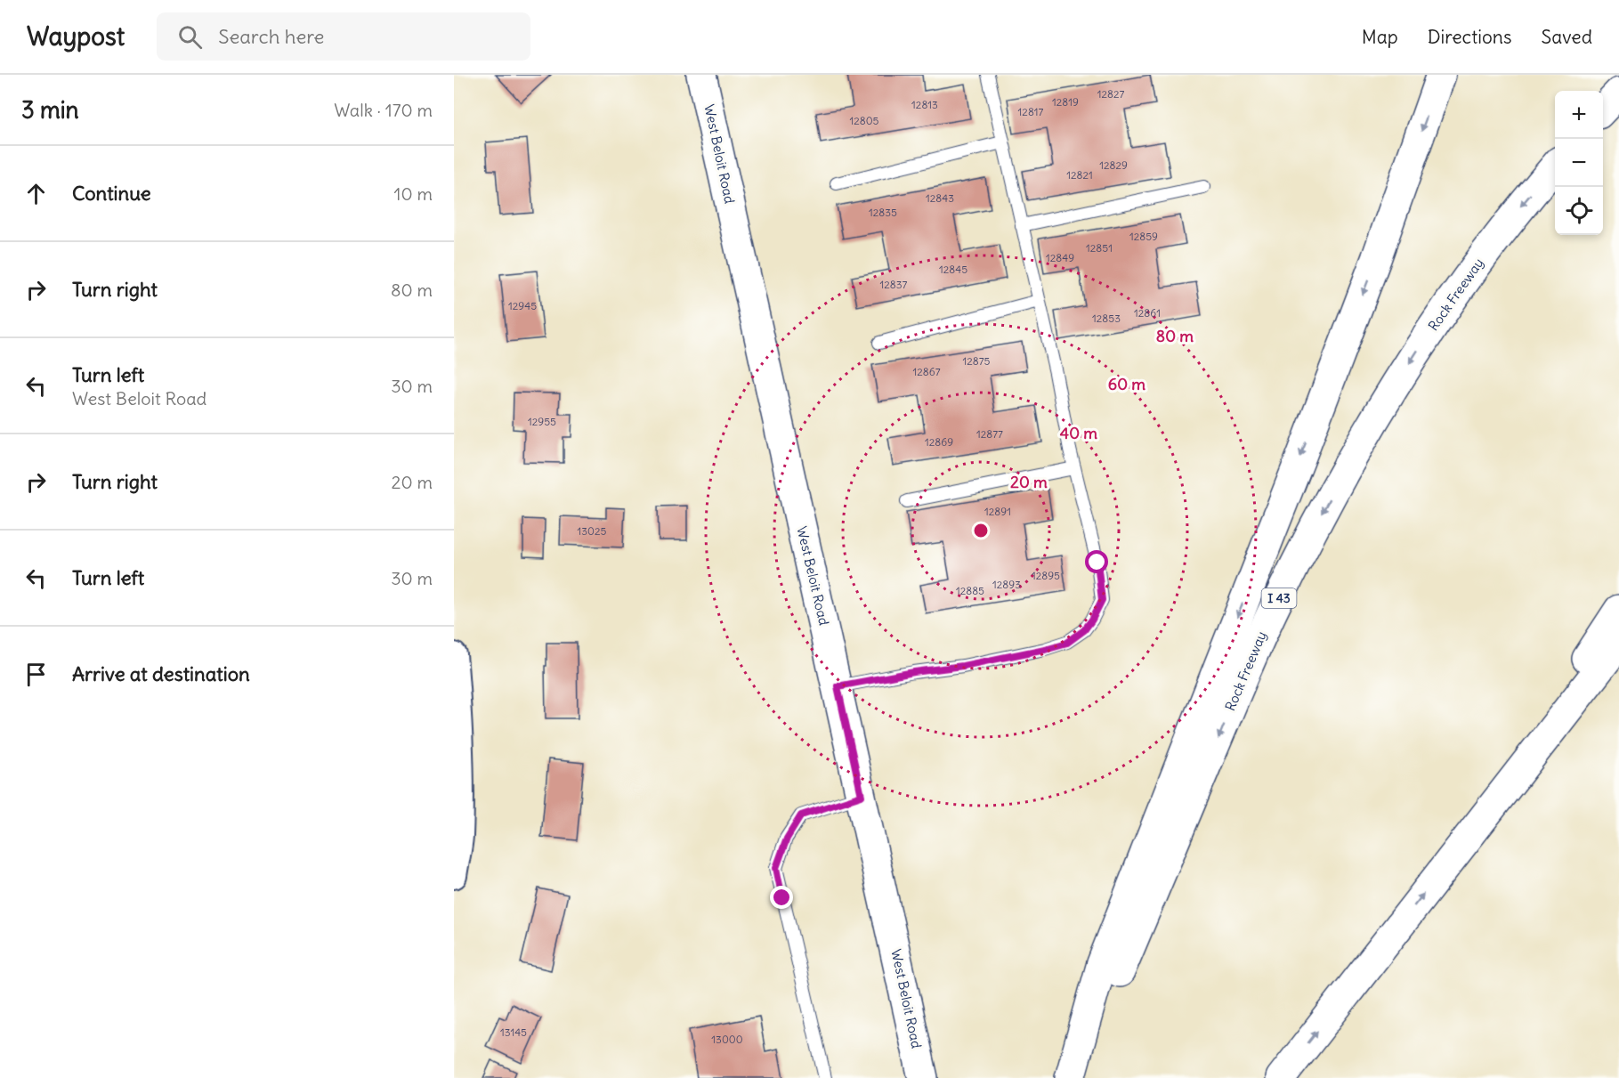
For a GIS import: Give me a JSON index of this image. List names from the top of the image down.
{
  "streets": {
    "main road": ["West Beloit Road", "Rock Freeway", "I 43"]
  },
  "house_numbers": [
    "12827",
    "12819",
    "12813",
    "12817",
    "12805",
    "12829",
    "12821",
    "12843",
    "12835",
    "12859",
    "12851",
    "12849",
    "12845",
    "12837",
    "12945",
    "12861",
    "12853",
    "12875",
    "12867",
    "12955",
    "12877",
    "12869",
    "12891",
    "13025",
    "12895",
    "12893",
    "12885",
    "13145",
    "13000"
  ],
  "page": {
    "header": "Waypost",
    "search": "Search here",
    "nav": ["Map", "Directions", "Saved"],
    "heading": ["3 min", "Walk · 170 m"],
    "map_buttons": ["+", "−"],
    "list": [
      ["Continue", "10 m"],
      ["Turn right", "80 m"],
      ["Turn left", "West Beloit Road", "30 m"],
      ["Turn right", "20 m"],
      ["Turn left", "30 m"],
      "Arrive at destination"
    ]
  },
  "rings": [
    "80 m",
    "60 m",
    "40 m",
    "20 m"
  ]
}
